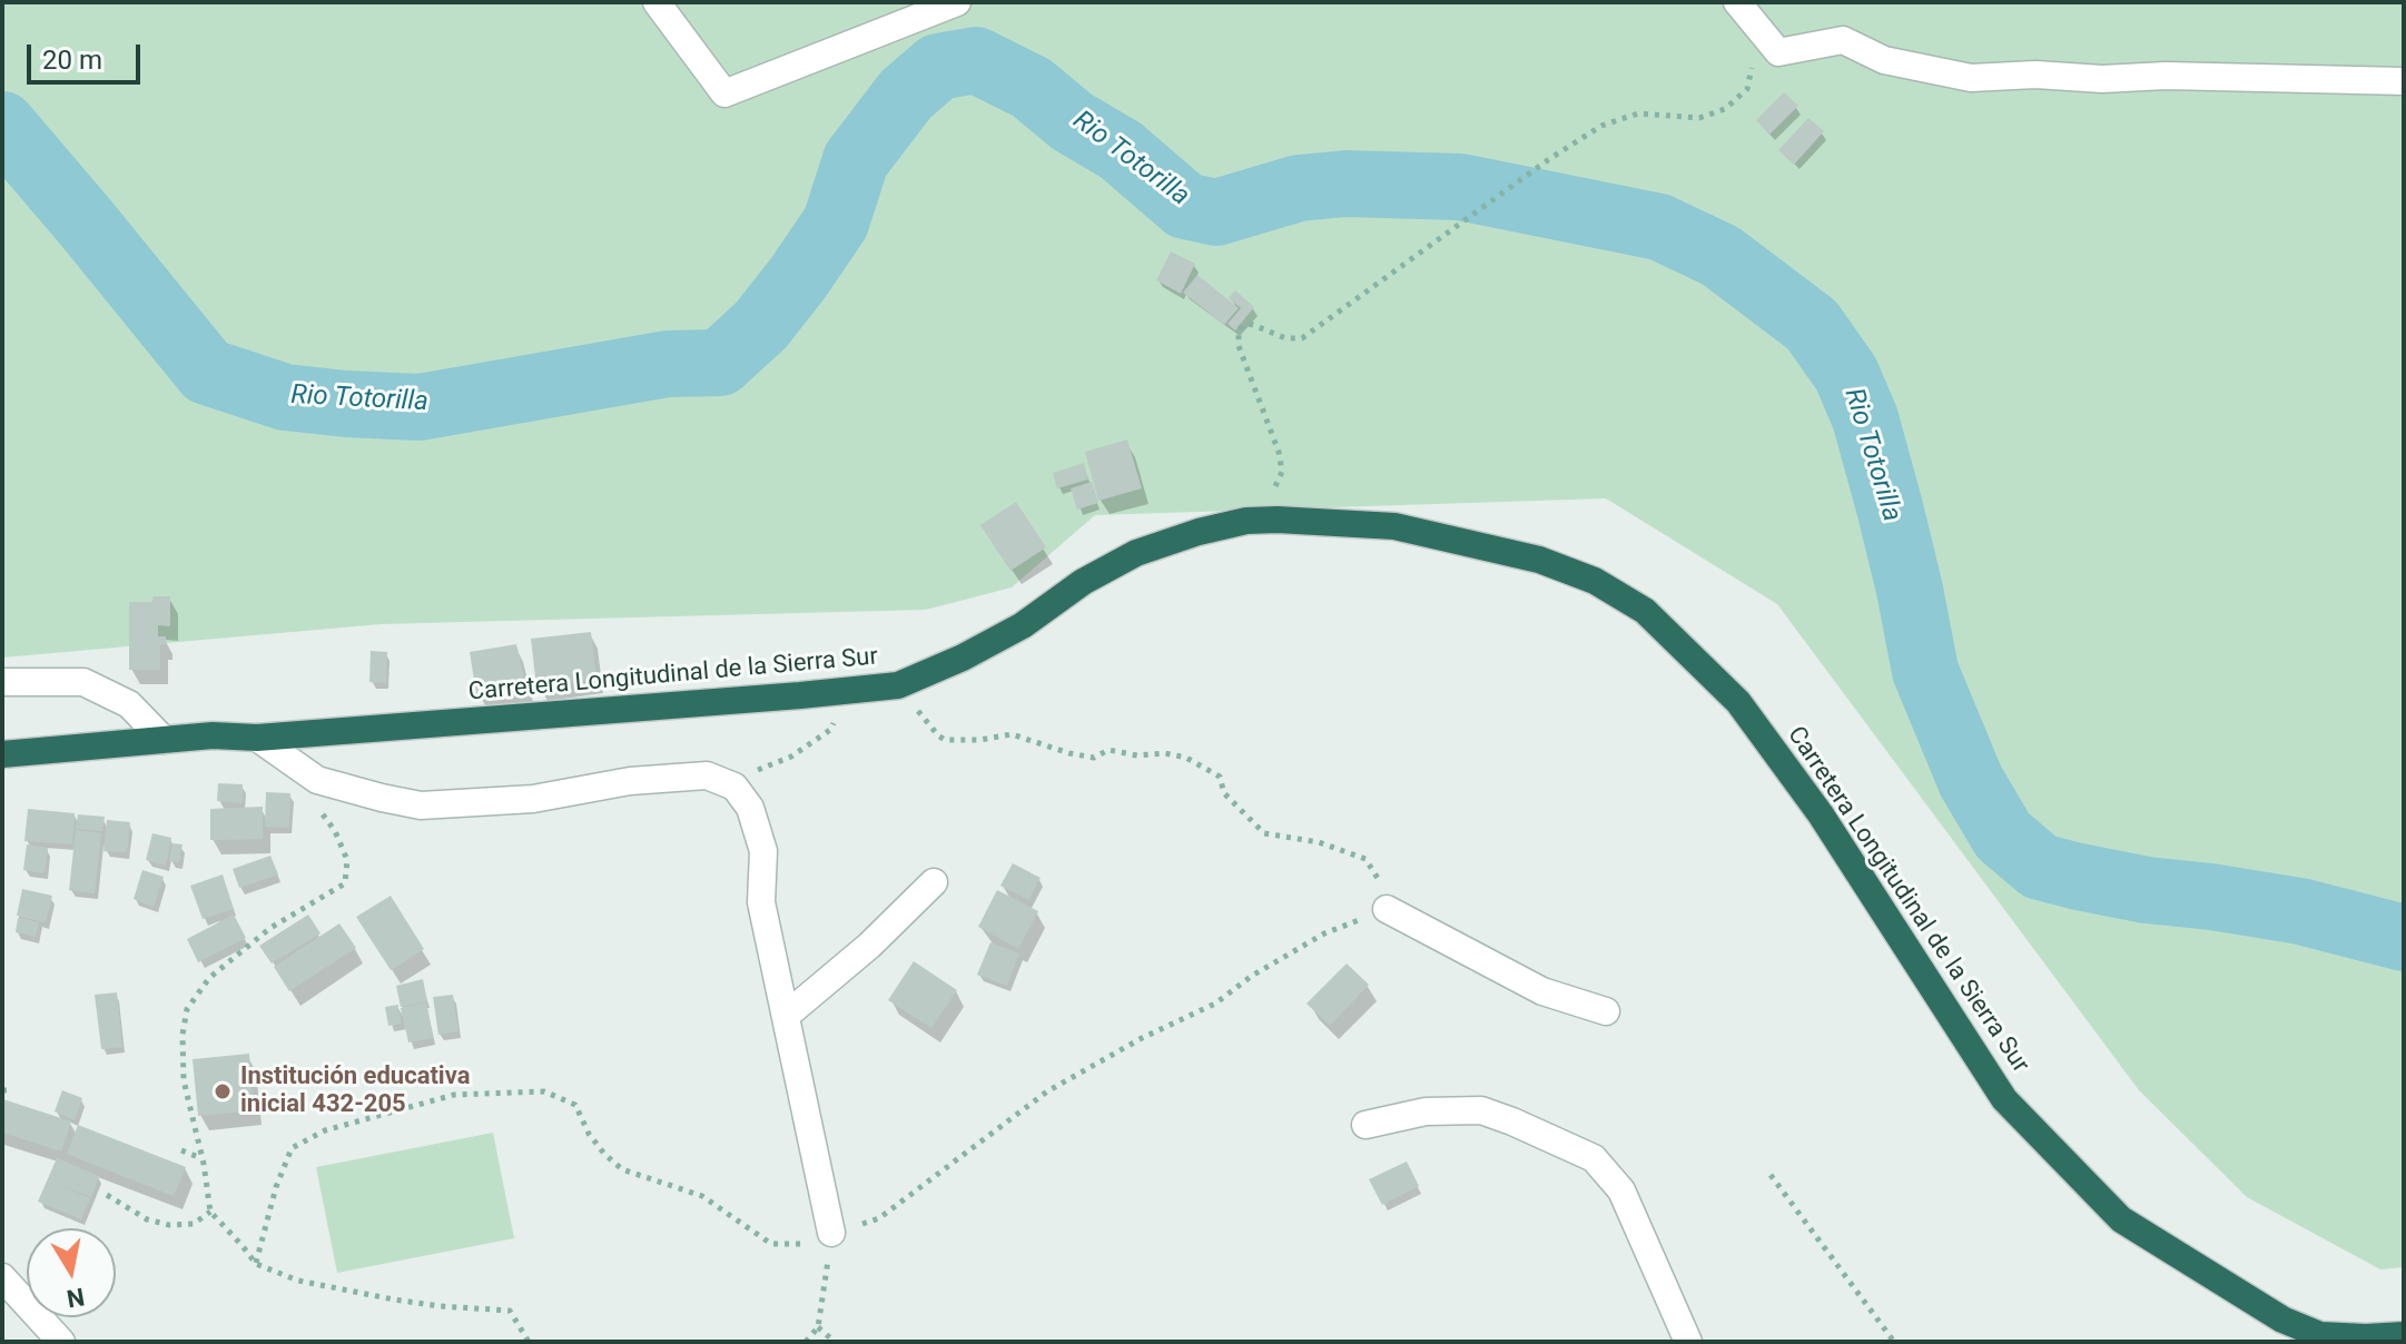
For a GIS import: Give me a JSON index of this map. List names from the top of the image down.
{
  "streets": {
    "highway": ["Carretera Longitudinal de la Sierra Sur"]
  },
  "water": ["Rio Totorilla"],
  "places": ["Institución educativa inicial 432-205"],
  "scale_bar": "20 m",
  "north": "bottom"
}
